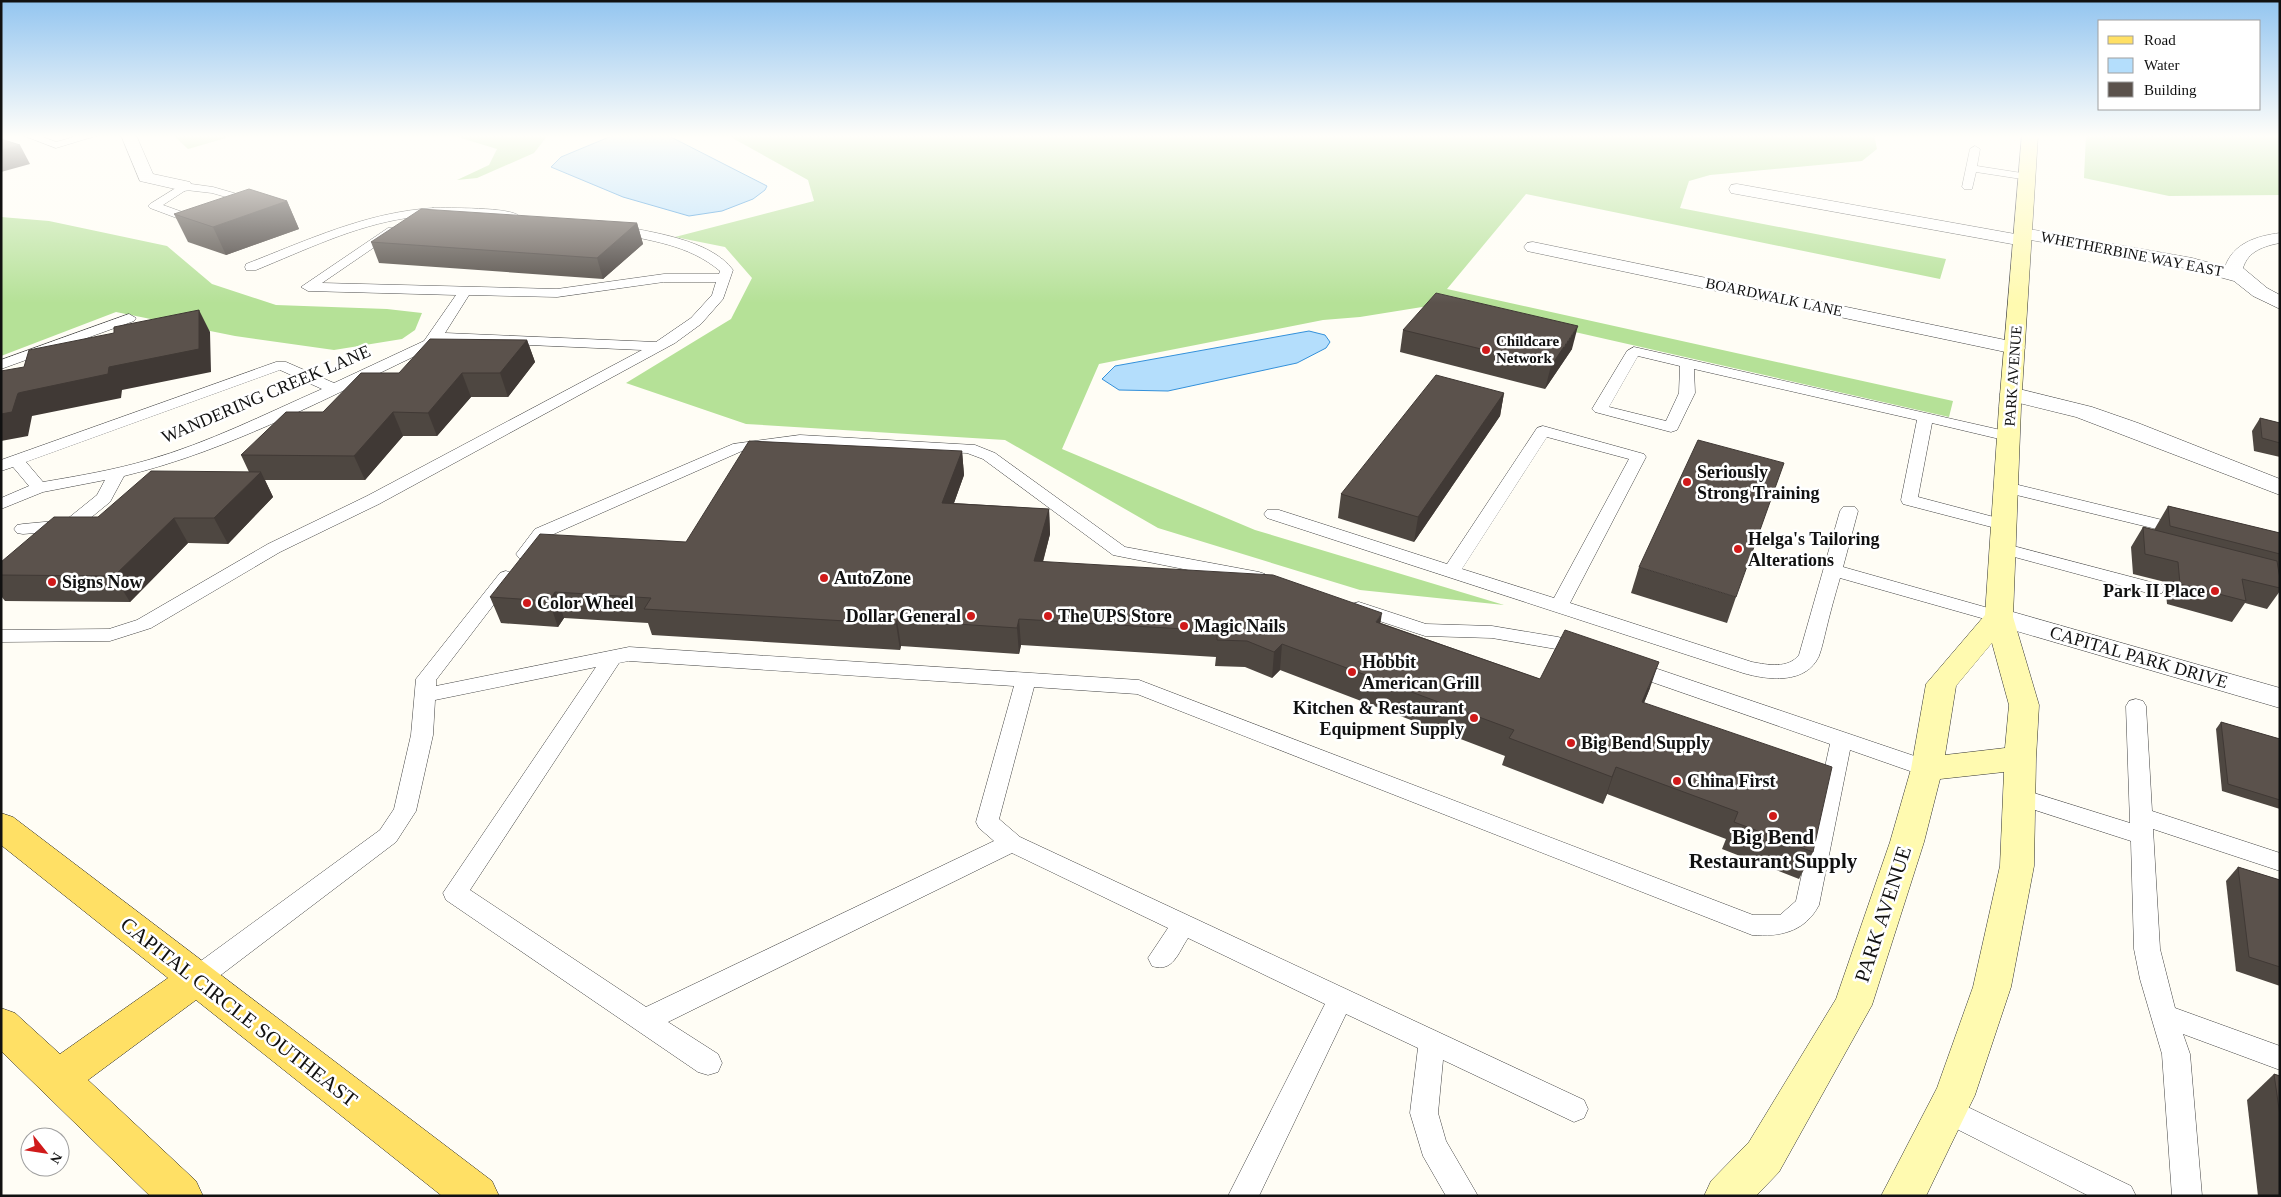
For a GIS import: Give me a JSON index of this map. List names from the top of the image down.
{
  "streets": {
    "main road": ["PARK AVENUE", "CAPITAL CIRCLE SOUTHEAST"],
    "street": ["WHETHERBINE WAY EAST", "BOARDWALK LANE", "CAPITAL PARK DRIVE"],
    "lane": ["WANDERING CREEK LANE"]
  },
  "crossings": [
    ["WHETHERBINE WAY EAST", "PARK AVENUE"],
    ["BOARDWALK LANE", "PARK AVENUE"],
    ["PARK AVENUE", "CAPITAL PARK DRIVE"]
  ],
  "places": [
    "Childcare Network",
    "Seriously Strong Training",
    "Helga's Tailoring Alterations",
    "AutoZone",
    "Signs Now",
    "Park II Place",
    "Color Wheel",
    "Dollar General",
    "The UPS Store",
    "Magic Nails",
    "Hobbit American Grill",
    "Kitchen & Restaurant Equipment Supply",
    "Big Bend Supply",
    "China First",
    "Big Bend Restaurant Supply"
  ],
  "legend": ["Road", "Water", "Building"],
  "north": "bottom right"
}
